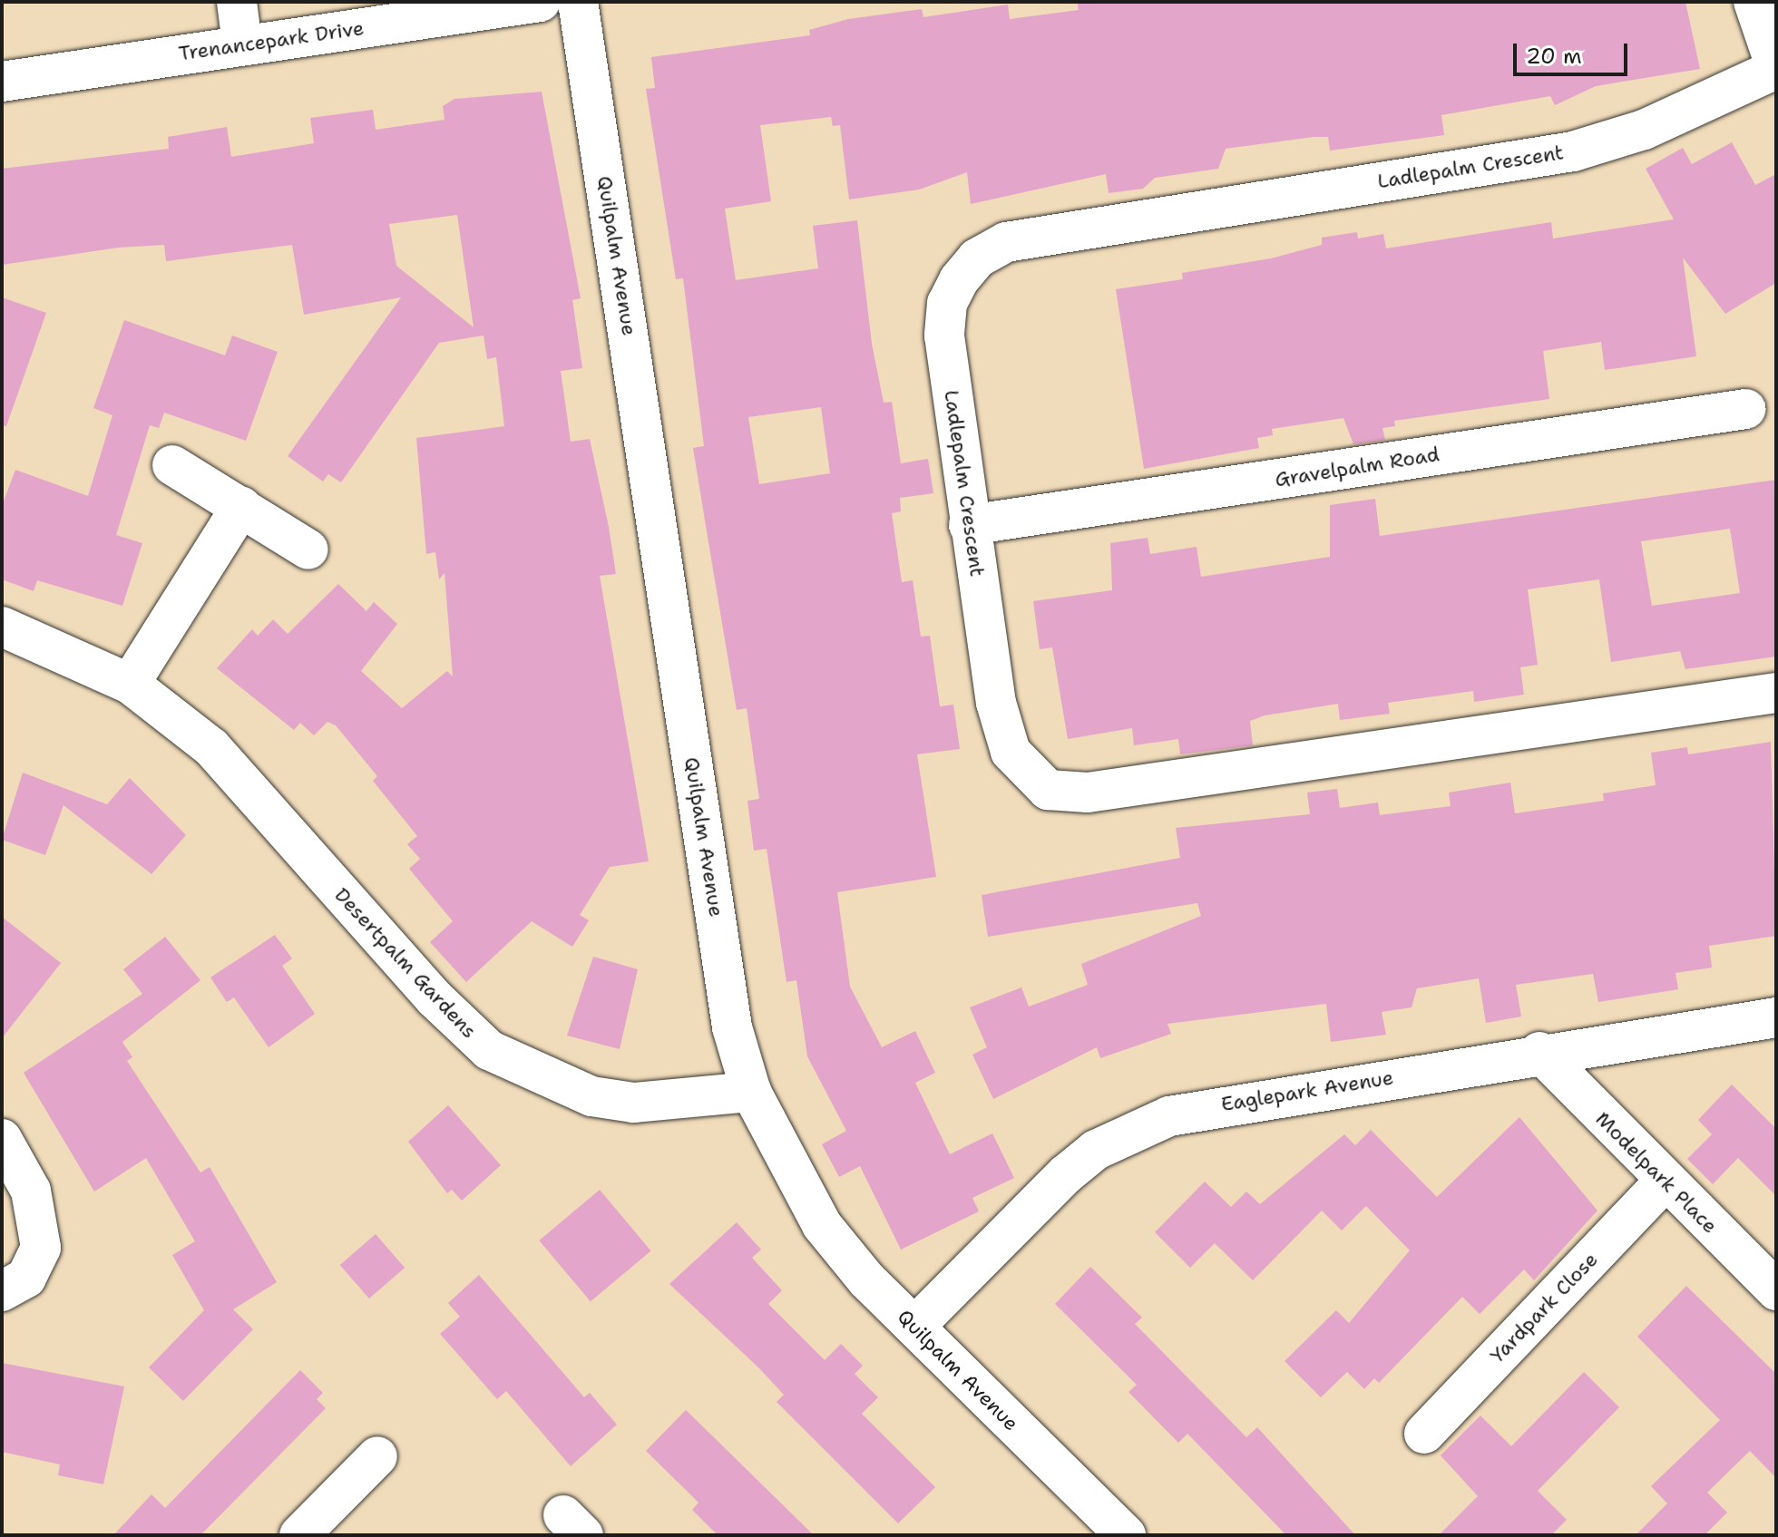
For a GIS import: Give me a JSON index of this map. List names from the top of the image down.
{
  "streets": {
    "street": [
      "Trenancepark Drive",
      "Ladlepalm Crescent",
      "Quilpalm Avenue",
      "Gravelpalm Road",
      "Desertpalm Gardens",
      "Eaglepark Avenue",
      "Modelpark Place",
      "Yardpark Close"
    ]
  },
  "crossings": [
    ["Ladlepalm Crescent", "Gravelpalm Road"],
    ["Quilpalm Avenue", "Desertpalm Gardens"],
    ["Quilpalm Avenue", "Eaglepark Avenue"],
    ["Eaglepark Avenue", "Modelpark Place"],
    ["Modelpark Place", "Yardpark Close"]
  ],
  "scale_bar": "20 m"
}
